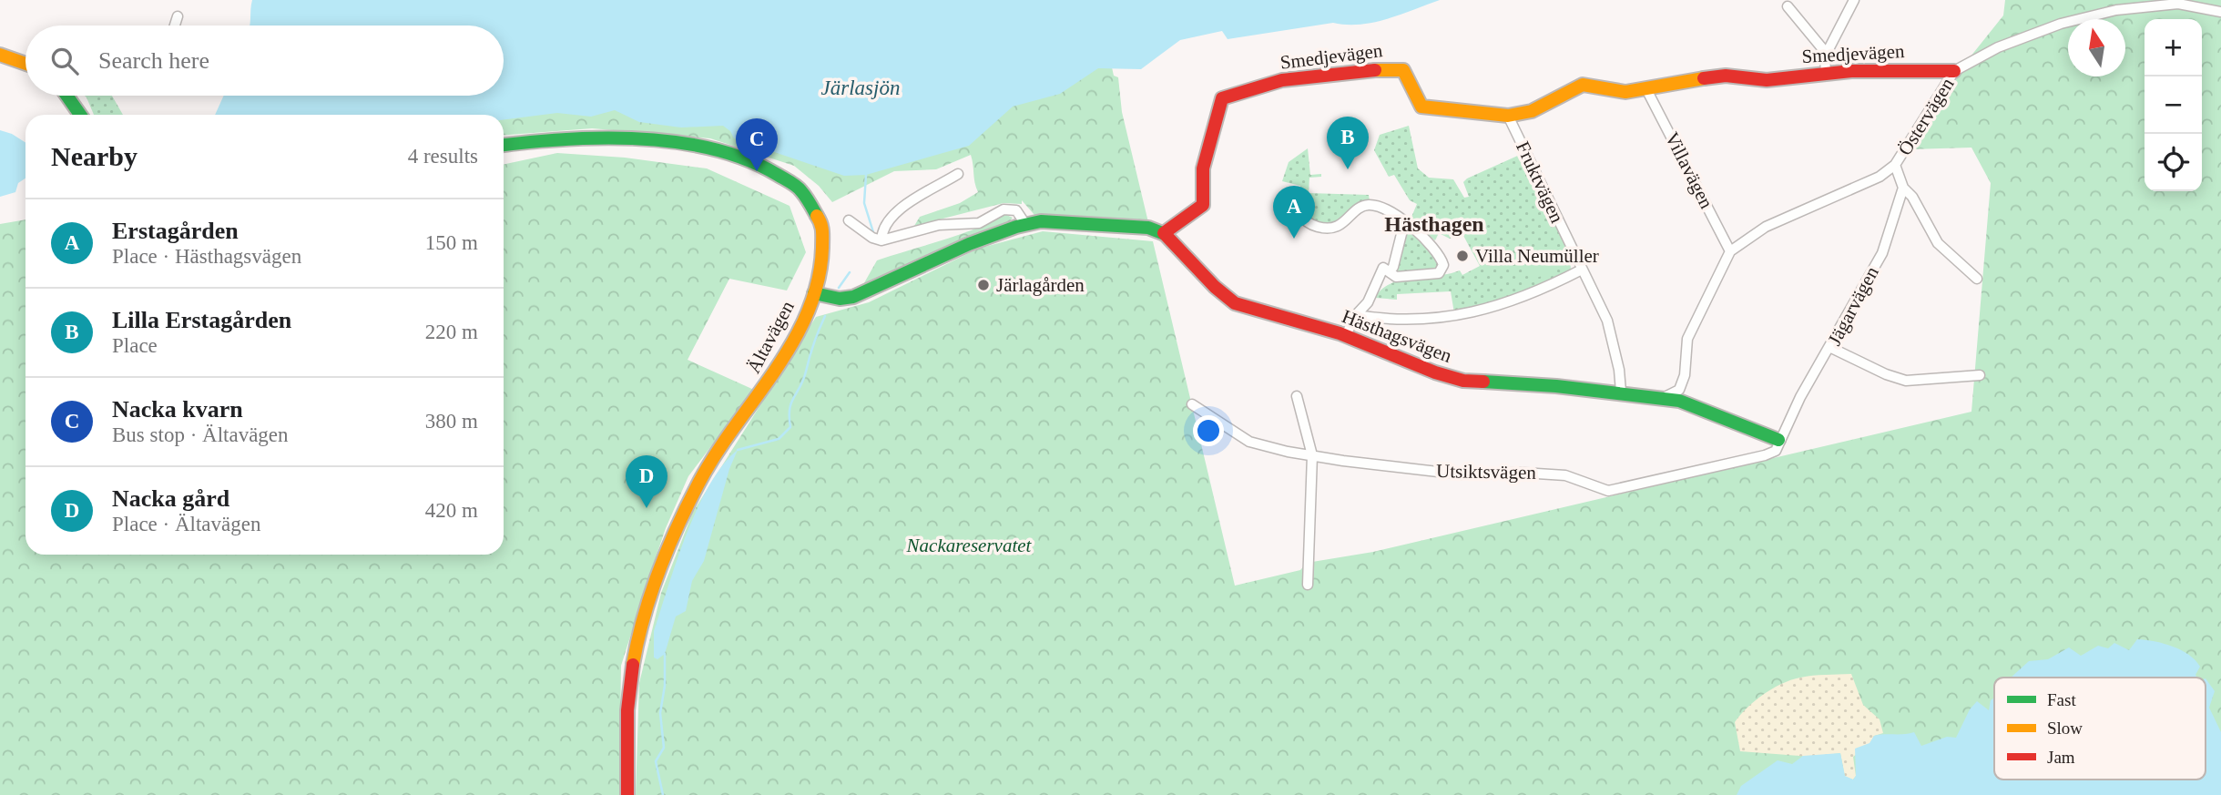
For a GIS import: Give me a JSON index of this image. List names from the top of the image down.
{
  "streets": {
    "street": [
      "Smedjevägen",
      "Östervägen",
      "Villavägen",
      "Fruktvägen",
      "Jägarvägen",
      "Hästhagsvägen",
      "Ältavägen",
      "Utsiktsvägen"
    ]
  },
  "crossings": [
    ["Smedjevägen", "Östervägen"],
    ["Smedjevägen", "Villavägen"],
    ["Smedjevägen", "Fruktvägen"],
    ["Smedjevägen", "Hästhagsvägen"],
    ["Östervägen", "Villavägen"],
    ["Östervägen", "Hästhagsvägen"],
    ["Fruktvägen", "Hästhagsvägen"],
    ["Jägarvägen", "Hästhagsvägen"],
    ["Jägarvägen", "Utsiktsvägen"],
    ["Hästhagsvägen", "Utsiktsvägen"]
  ],
  "districts": ["Hästhagen"],
  "water": ["Järlasjön"],
  "parks": ["Nackareservatet"],
  "places": ["Villa Neumüller", "Järlagården"],
  "legend": ["Fast", "Slow", "Jam"],
  "north": "top",
  "page": {
    "map_buttons": ["+", "−"],
    "search": "Search here",
    "heading": ["Nearby", "4 results"],
    "pins": [
      "B",
      "C",
      "A",
      "D"
    ],
    "list": [
      {
        "mark": "A",
        "name": "Erstagården",
        "note": "Place · Hästhagsvägen",
        "value": "150 m"
      },
      {
        "mark": "B",
        "name": "Lilla Erstagården",
        "note": "Place",
        "value": "220 m"
      },
      {
        "mark": "C",
        "name": "Nacka kvarn",
        "note": "Bus stop · Ältavägen",
        "value": "380 m"
      },
      {
        "mark": "D",
        "name": "Nacka gård",
        "note": "Place · Ältavägen",
        "value": "420 m"
      }
    ]
  }
}
